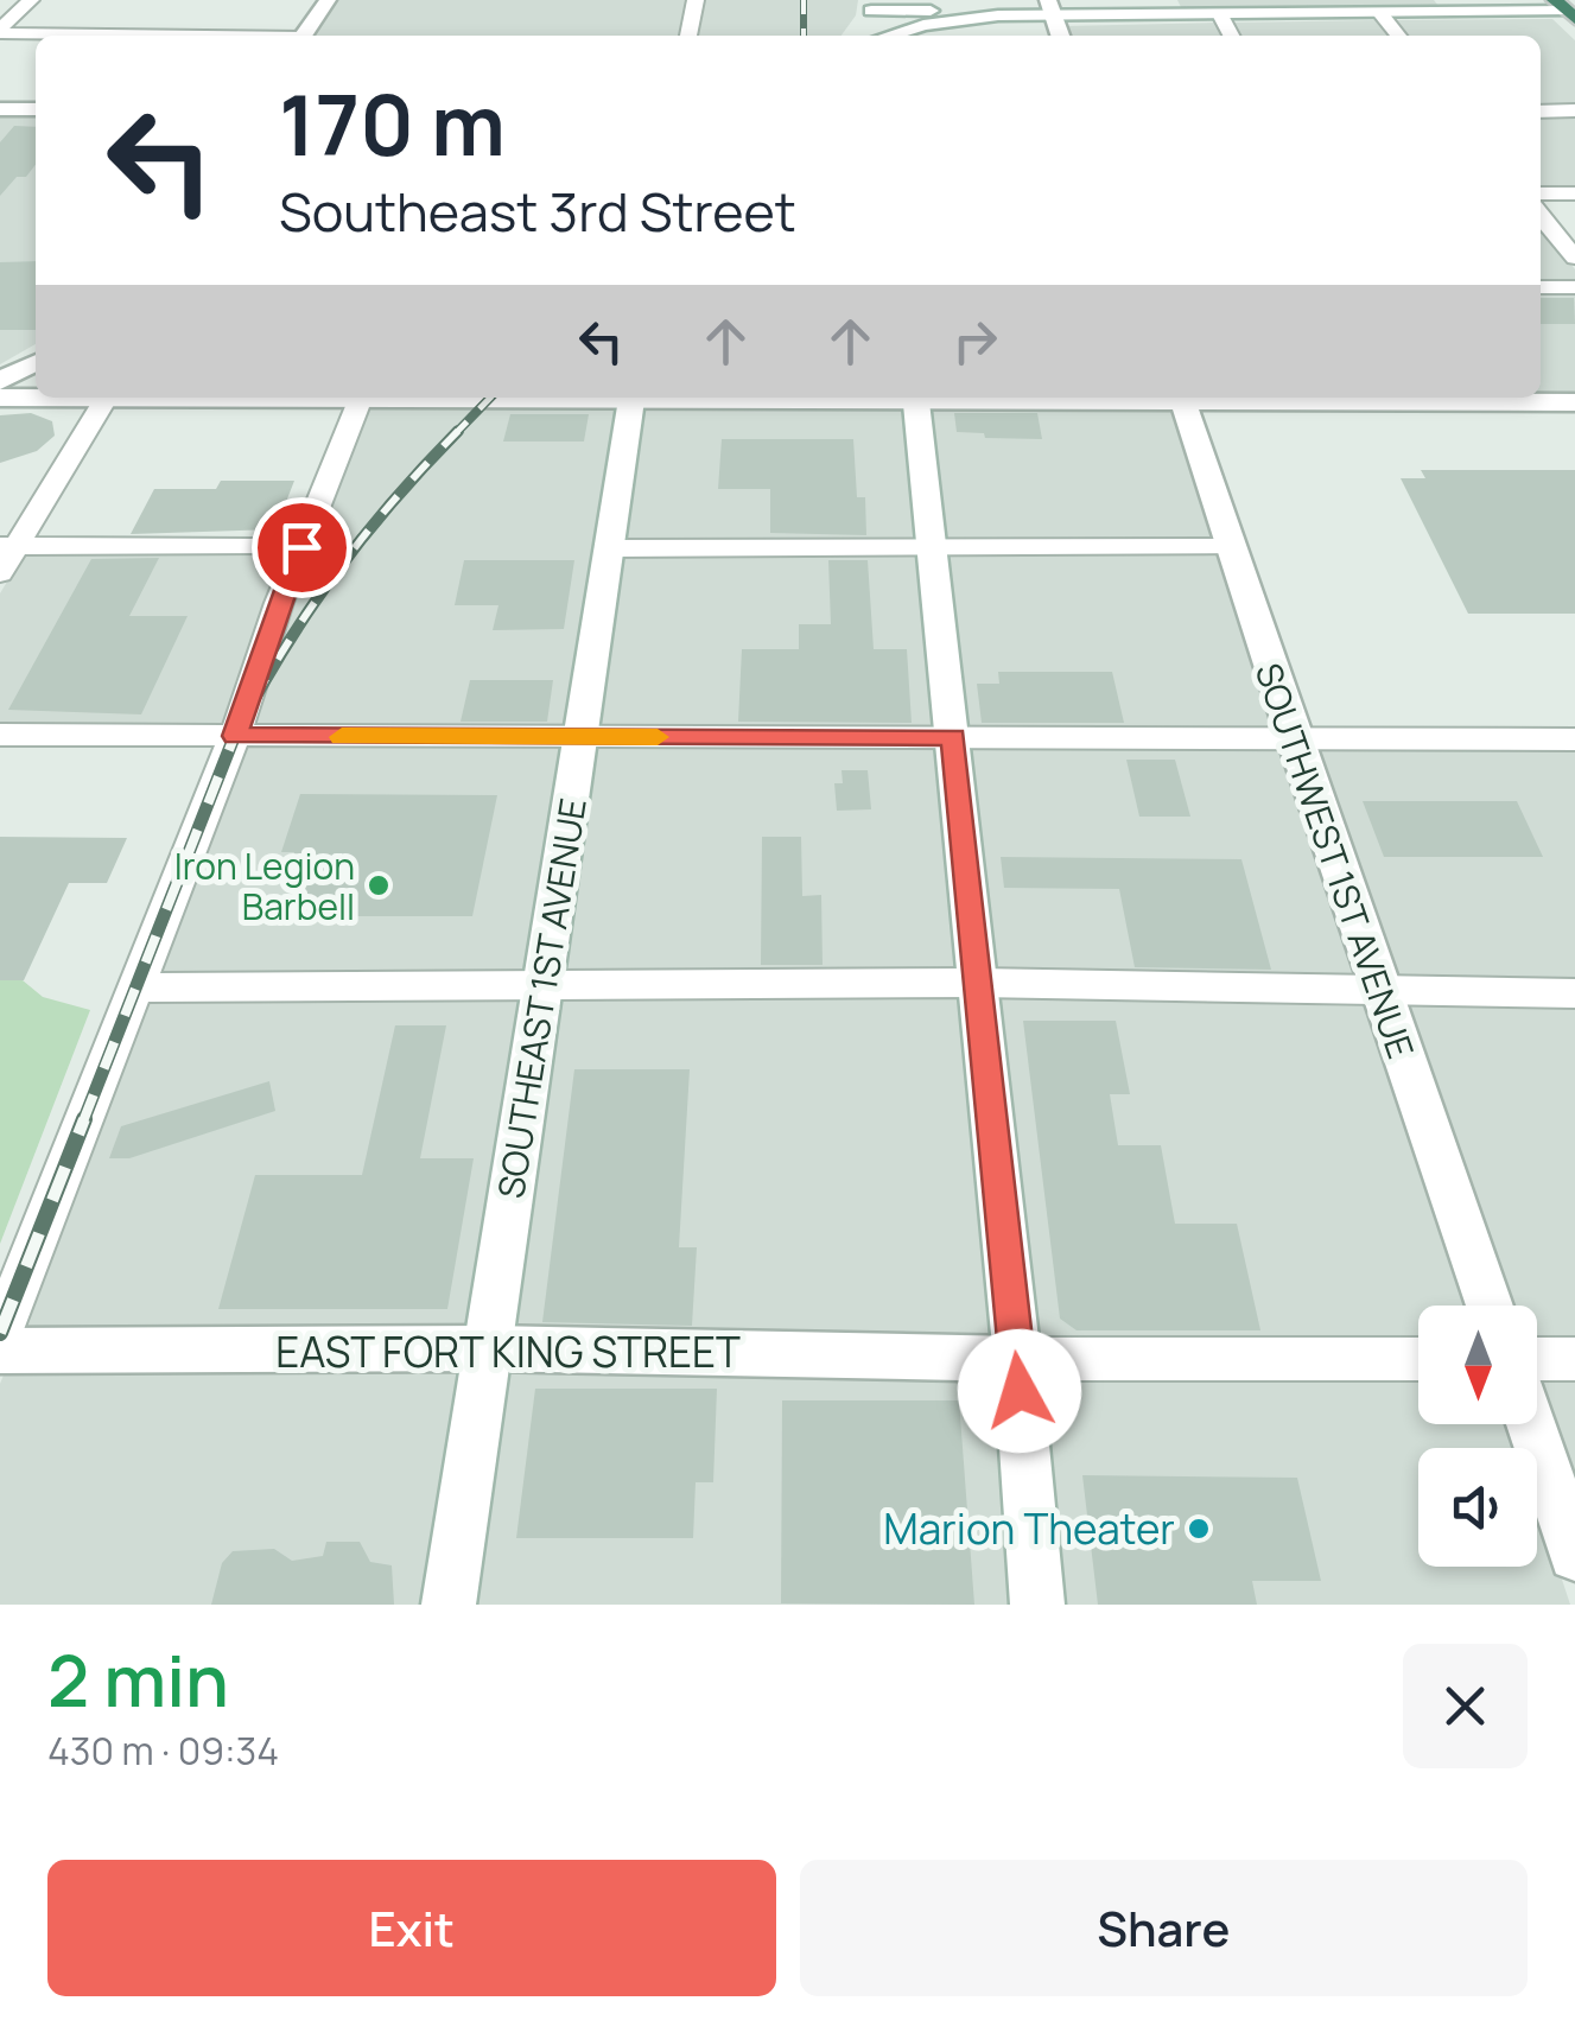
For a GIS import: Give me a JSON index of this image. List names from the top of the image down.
{
  "streets": {
    "main road": ["SOUTHWEST 1ST AVENUE", "SOUTHEAST 1ST AVENUE", "EAST FORT KING STREET"]
  },
  "crossings": [
    ["SOUTHEAST 1ST AVENUE", "EAST FORT KING STREET"]
  ],
  "places": ["Iron Legion Barbell", "Marion Theater"],
  "north": "bottom",
  "page": {
    "turn": ["170 m", "Southeast 3rd Street"],
    "heading": ["2 min", "430 m · 09:34"],
    "buttons": ["Exit", "Share"]
  }
}
